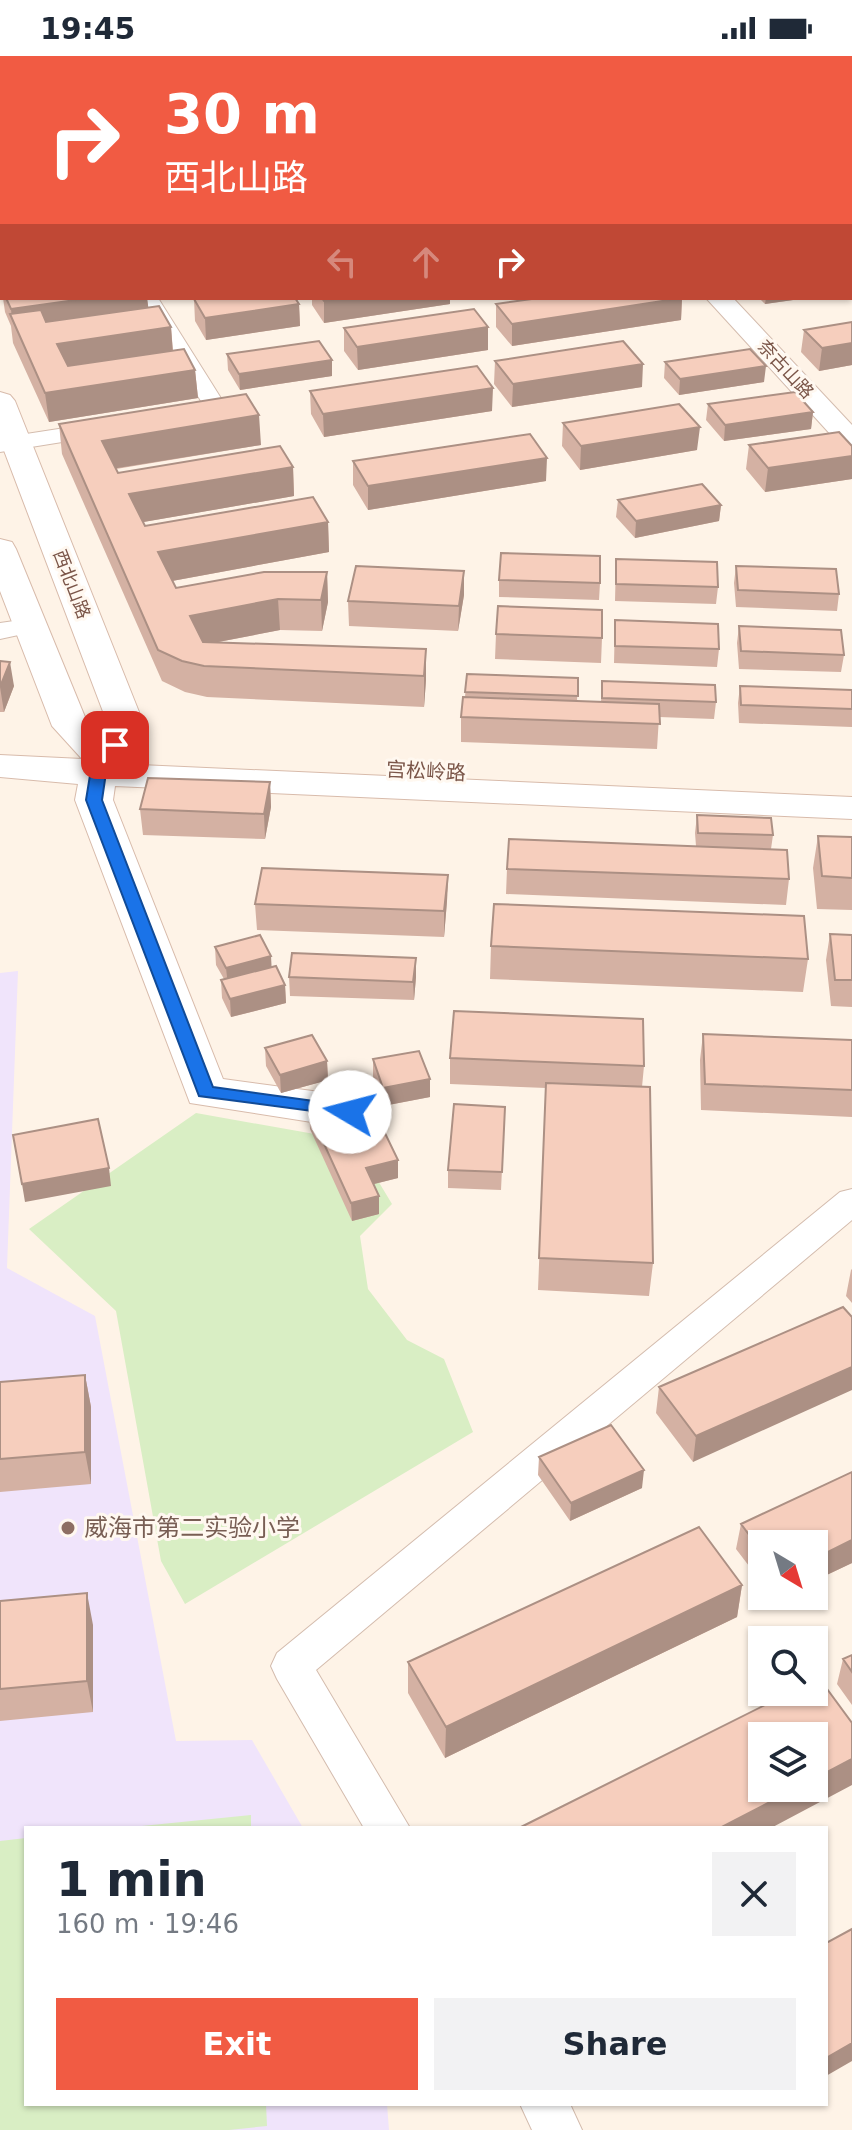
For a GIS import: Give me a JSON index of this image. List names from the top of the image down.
{
  "streets": {
    "main road": ["西北山路", "宫松岭路"],
    "street": ["奈古山路"]
  },
  "crossings": [
    ["西北山路", "宫松岭路"]
  ],
  "places": ["威海市第二实验小学"],
  "north": "bottom right",
  "page": {
    "status": "19:45",
    "turn": ["30 m", "西北山路"],
    "heading": ["1 min", "160 m · 19:46"],
    "buttons": ["Exit", "Share"]
  }
}
